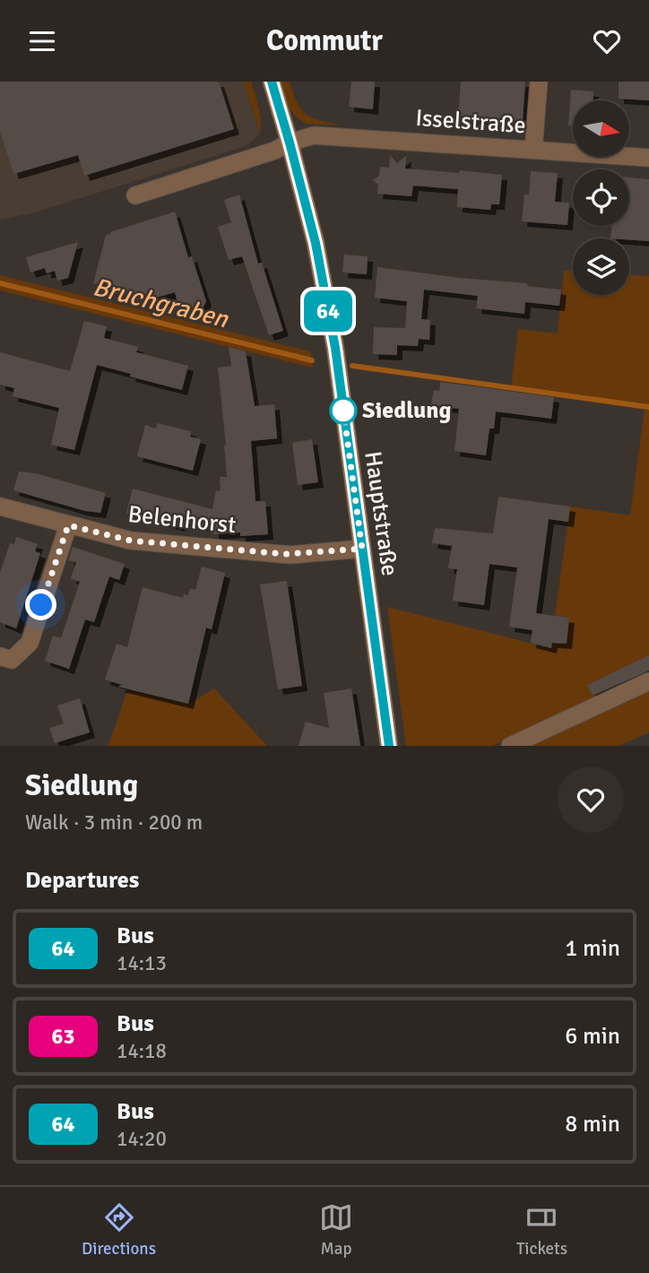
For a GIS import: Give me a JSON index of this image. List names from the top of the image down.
{
  "streets": {
    "main road": ["Hauptstraße"],
    "street": ["Isselstraße", "Belenhorst"]
  },
  "crossings": [
    ["Isselstraße", "Hauptstraße"],
    ["Hauptstraße", "Belenhorst"]
  ],
  "water": ["Bruchgraben"],
  "places": ["Siedlung"],
  "lines": ["bus line 64"],
  "north": "right",
  "page": {
    "header": "Commutr",
    "on_map": "64",
    "heading": [
      ["Siedlung", "Walk · 3 min · 200 m"],
      "Departures"
    ],
    "list": [
      {
        "mark": "64",
        "name": "Bus",
        "note": "14:13",
        "value": "1 min"
      },
      {
        "mark": "63",
        "name": "Bus",
        "note": "14:18",
        "value": "6 min"
      },
      {
        "mark": "64",
        "name": "Bus",
        "note": "14:20",
        "value": "8 min"
      }
    ],
    "tabs": ["Directions", "Map", "Tickets"]
  }
}
